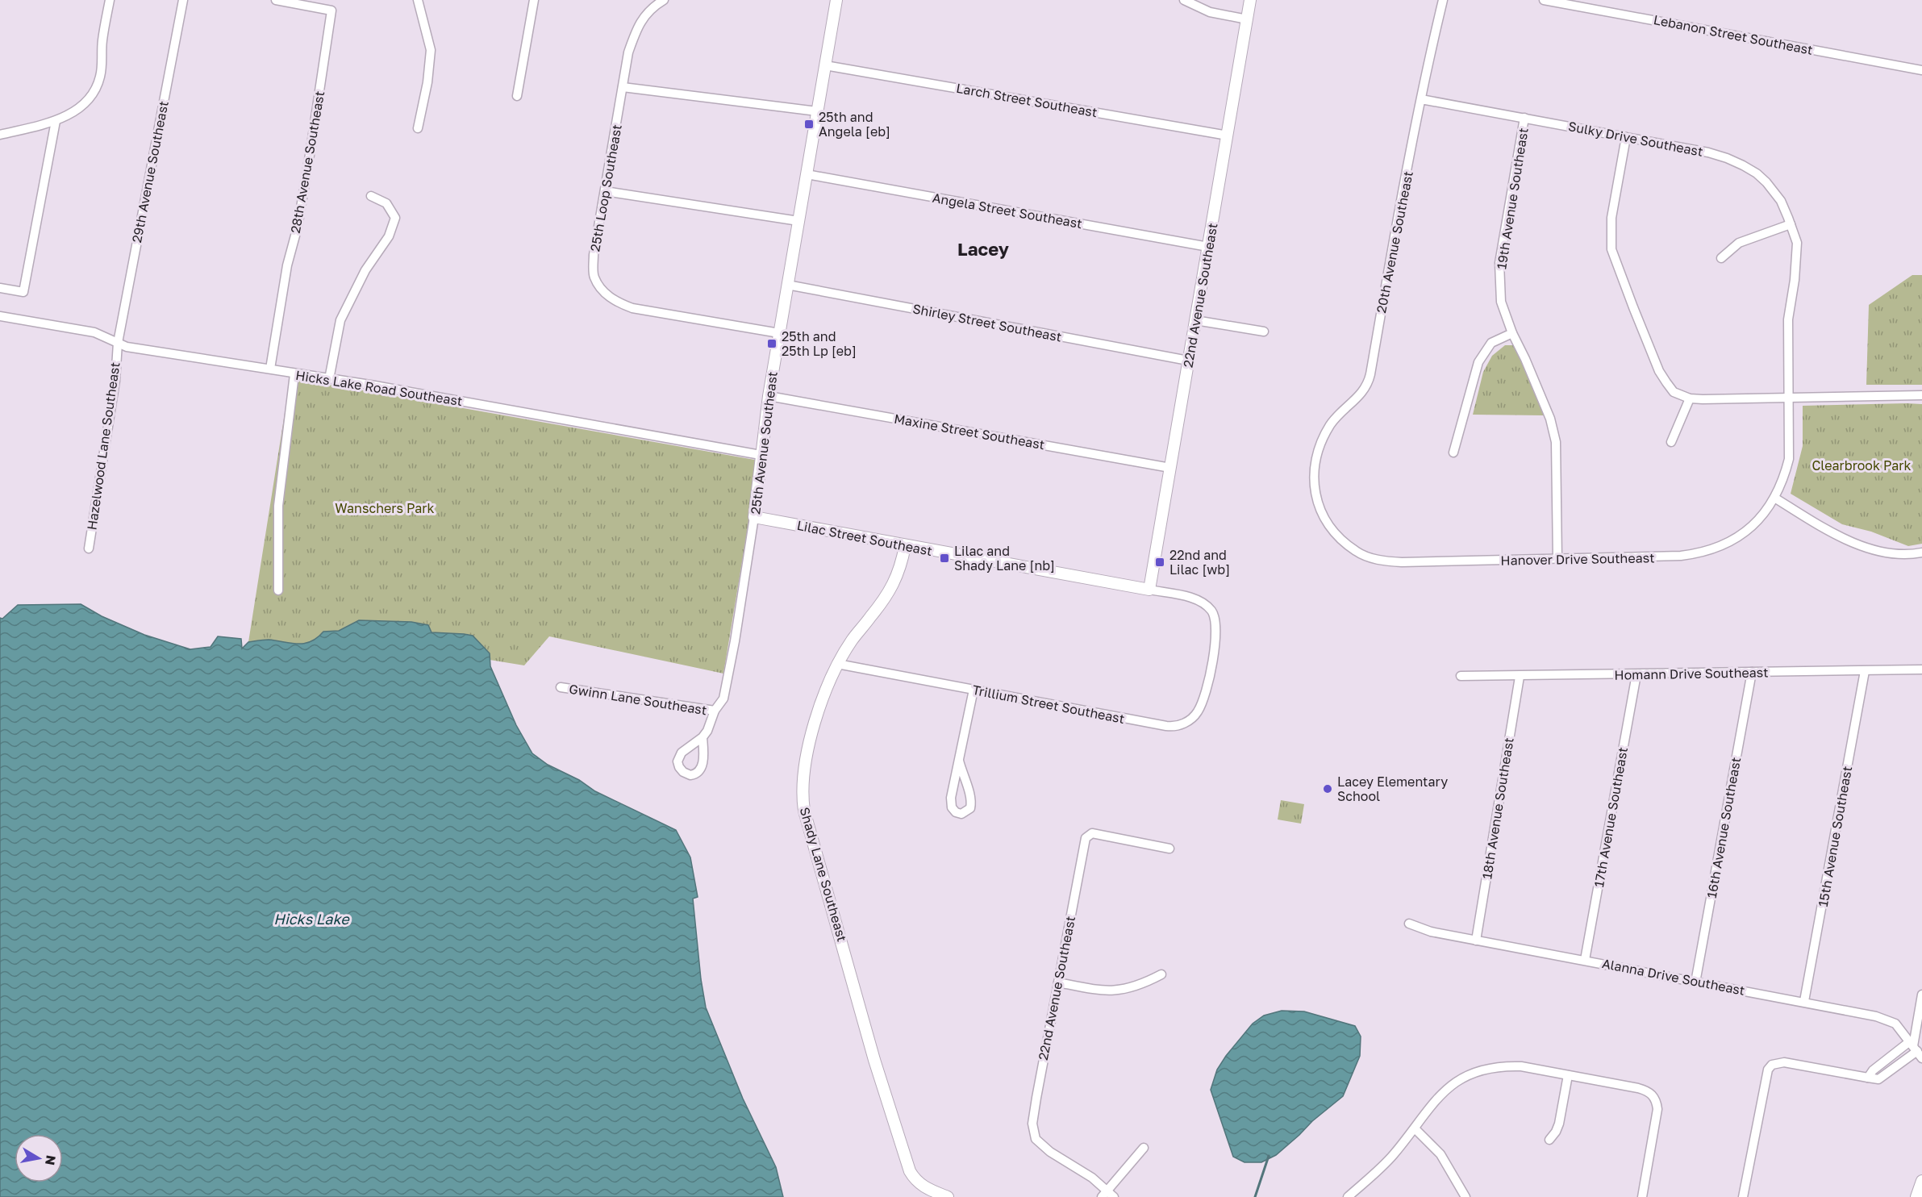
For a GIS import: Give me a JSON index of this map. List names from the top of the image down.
{
  "streets": {
    "street": [
      "Lebanon Street Southeast",
      "Larch Street Southeast",
      "Sulky Drive Southeast",
      "28th Avenue Southeast",
      "29th Avenue Southeast",
      "25th Loop Southeast",
      "19th Avenue Southeast",
      "Angela Street Southeast",
      "20th Avenue Southeast",
      "22nd Avenue Southeast",
      "Shirley Street Southeast",
      "Hicks Lake Road Southeast",
      "Maxine Street Southeast",
      "25th Avenue Southeast",
      "Hazelwood Lane Southeast",
      "Lilac Street Southeast",
      "Hanover Drive Southeast",
      "Homann Drive Southeast",
      "Gwinn Lane Southeast",
      "Trillium Street Southeast",
      "18th Avenue Southeast",
      "17th Avenue Southeast",
      "16th Avenue Southeast",
      "15th Avenue Southeast",
      "Shady Lane Southeast",
      "Alanna Drive Southeast"
    ]
  },
  "crossings": [
    ["Larch Street Southeast", "22nd Avenue Southeast"],
    ["Larch Street Southeast", "25th Avenue Southeast"],
    ["Sulky Drive Southeast", "19th Avenue Southeast"],
    ["Sulky Drive Southeast", "20th Avenue Southeast"],
    ["Sulky Drive Southeast", "Hanover Drive Southeast"],
    ["28th Avenue Southeast", "Hicks Lake Road Southeast"],
    ["29th Avenue Southeast", "Hicks Lake Road Southeast"],
    ["29th Avenue Southeast", "Hazelwood Lane Southeast"],
    ["25th Loop Southeast", "25th Avenue Southeast"],
    ["19th Avenue Southeast", "Hanover Drive Southeast"],
    ["Angela Street Southeast", "22nd Avenue Southeast"],
    ["Angela Street Southeast", "25th Avenue Southeast"],
    ["20th Avenue Southeast", "Hanover Drive Southeast"],
    ["22nd Avenue Southeast", "Shirley Street Southeast"],
    ["22nd Avenue Southeast", "Maxine Street Southeast"],
    ["22nd Avenue Southeast", "Lilac Street Southeast"],
    ["Shirley Street Southeast", "25th Avenue Southeast"],
    ["Hicks Lake Road Southeast", "25th Avenue Southeast"],
    ["Hicks Lake Road Southeast", "Hazelwood Lane Southeast"],
    ["Maxine Street Southeast", "25th Avenue Southeast"],
    ["25th Avenue Southeast", "Lilac Street Southeast"],
    ["25th Avenue Southeast", "Gwinn Lane Southeast"],
    ["Lilac Street Southeast", "Trillium Street Southeast"],
    ["Lilac Street Southeast", "Shady Lane Southeast"],
    ["Homann Drive Southeast", "18th Avenue Southeast"],
    ["Homann Drive Southeast", "17th Avenue Southeast"],
    ["Homann Drive Southeast", "16th Avenue Southeast"],
    ["Homann Drive Southeast", "15th Avenue Southeast"],
    ["Trillium Street Southeast", "Shady Lane Southeast"],
    ["18th Avenue Southeast", "Alanna Drive Southeast"],
    ["17th Avenue Southeast", "Alanna Drive Southeast"],
    ["16th Avenue Southeast", "Alanna Drive Southeast"],
    ["15th Avenue Southeast", "Alanna Drive Southeast"]
  ],
  "districts": ["Lacey"],
  "water": ["Hicks Lake"],
  "parks": ["Clearbrook Park", "Wanschers Park"],
  "places": {
    "transit": [
      "25th and Angela [eb]",
      "25th and 25th Lp [eb]",
      "Lilac and Shady Lane [nb]",
      "22nd and Lilac [wb]"
    ],
    "other": ["Lacey Elementary School"]
  },
  "north": "right"
}
